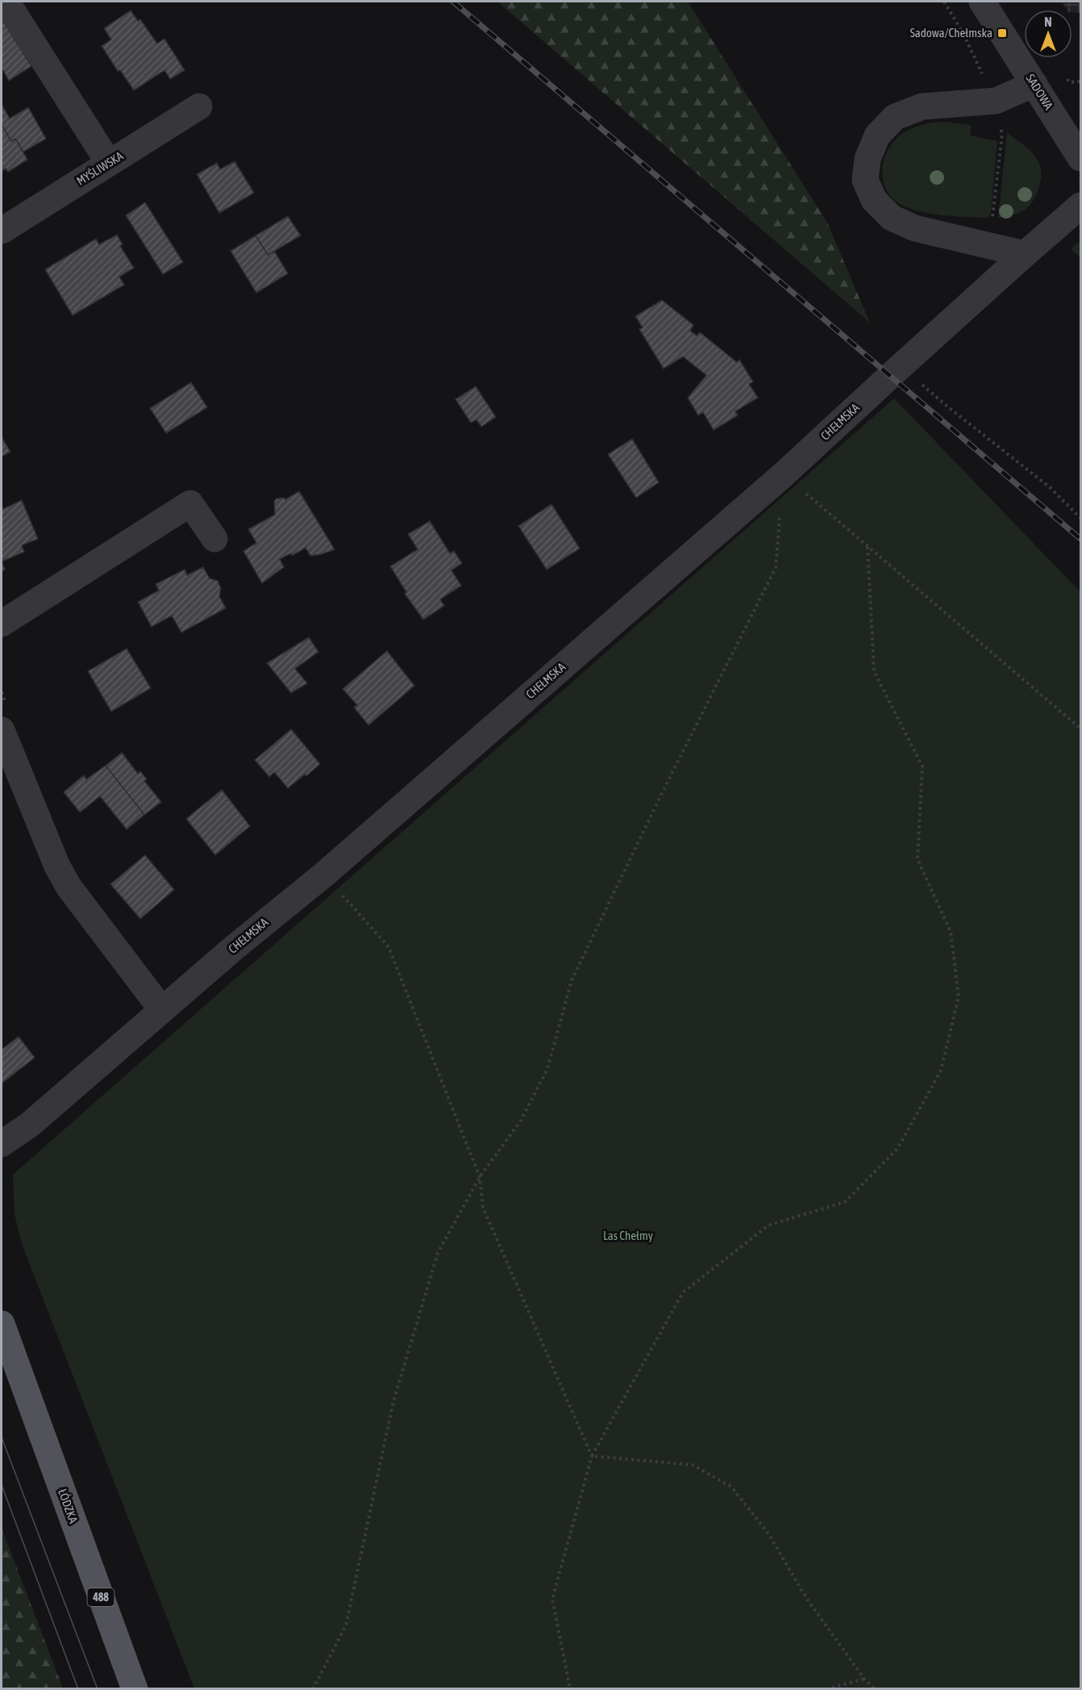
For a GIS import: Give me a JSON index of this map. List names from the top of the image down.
{
  "streets": {
    "main road": ["ŁÓDZKA", "488"],
    "street": ["SADOWA", "MYŚLIWSKA", "CHEŁMSKA"]
  },
  "parks": ["Las Chełmy"],
  "places": {
    "transit": ["Sadowa/Chełmska"]
  },
  "north": "top"
}
